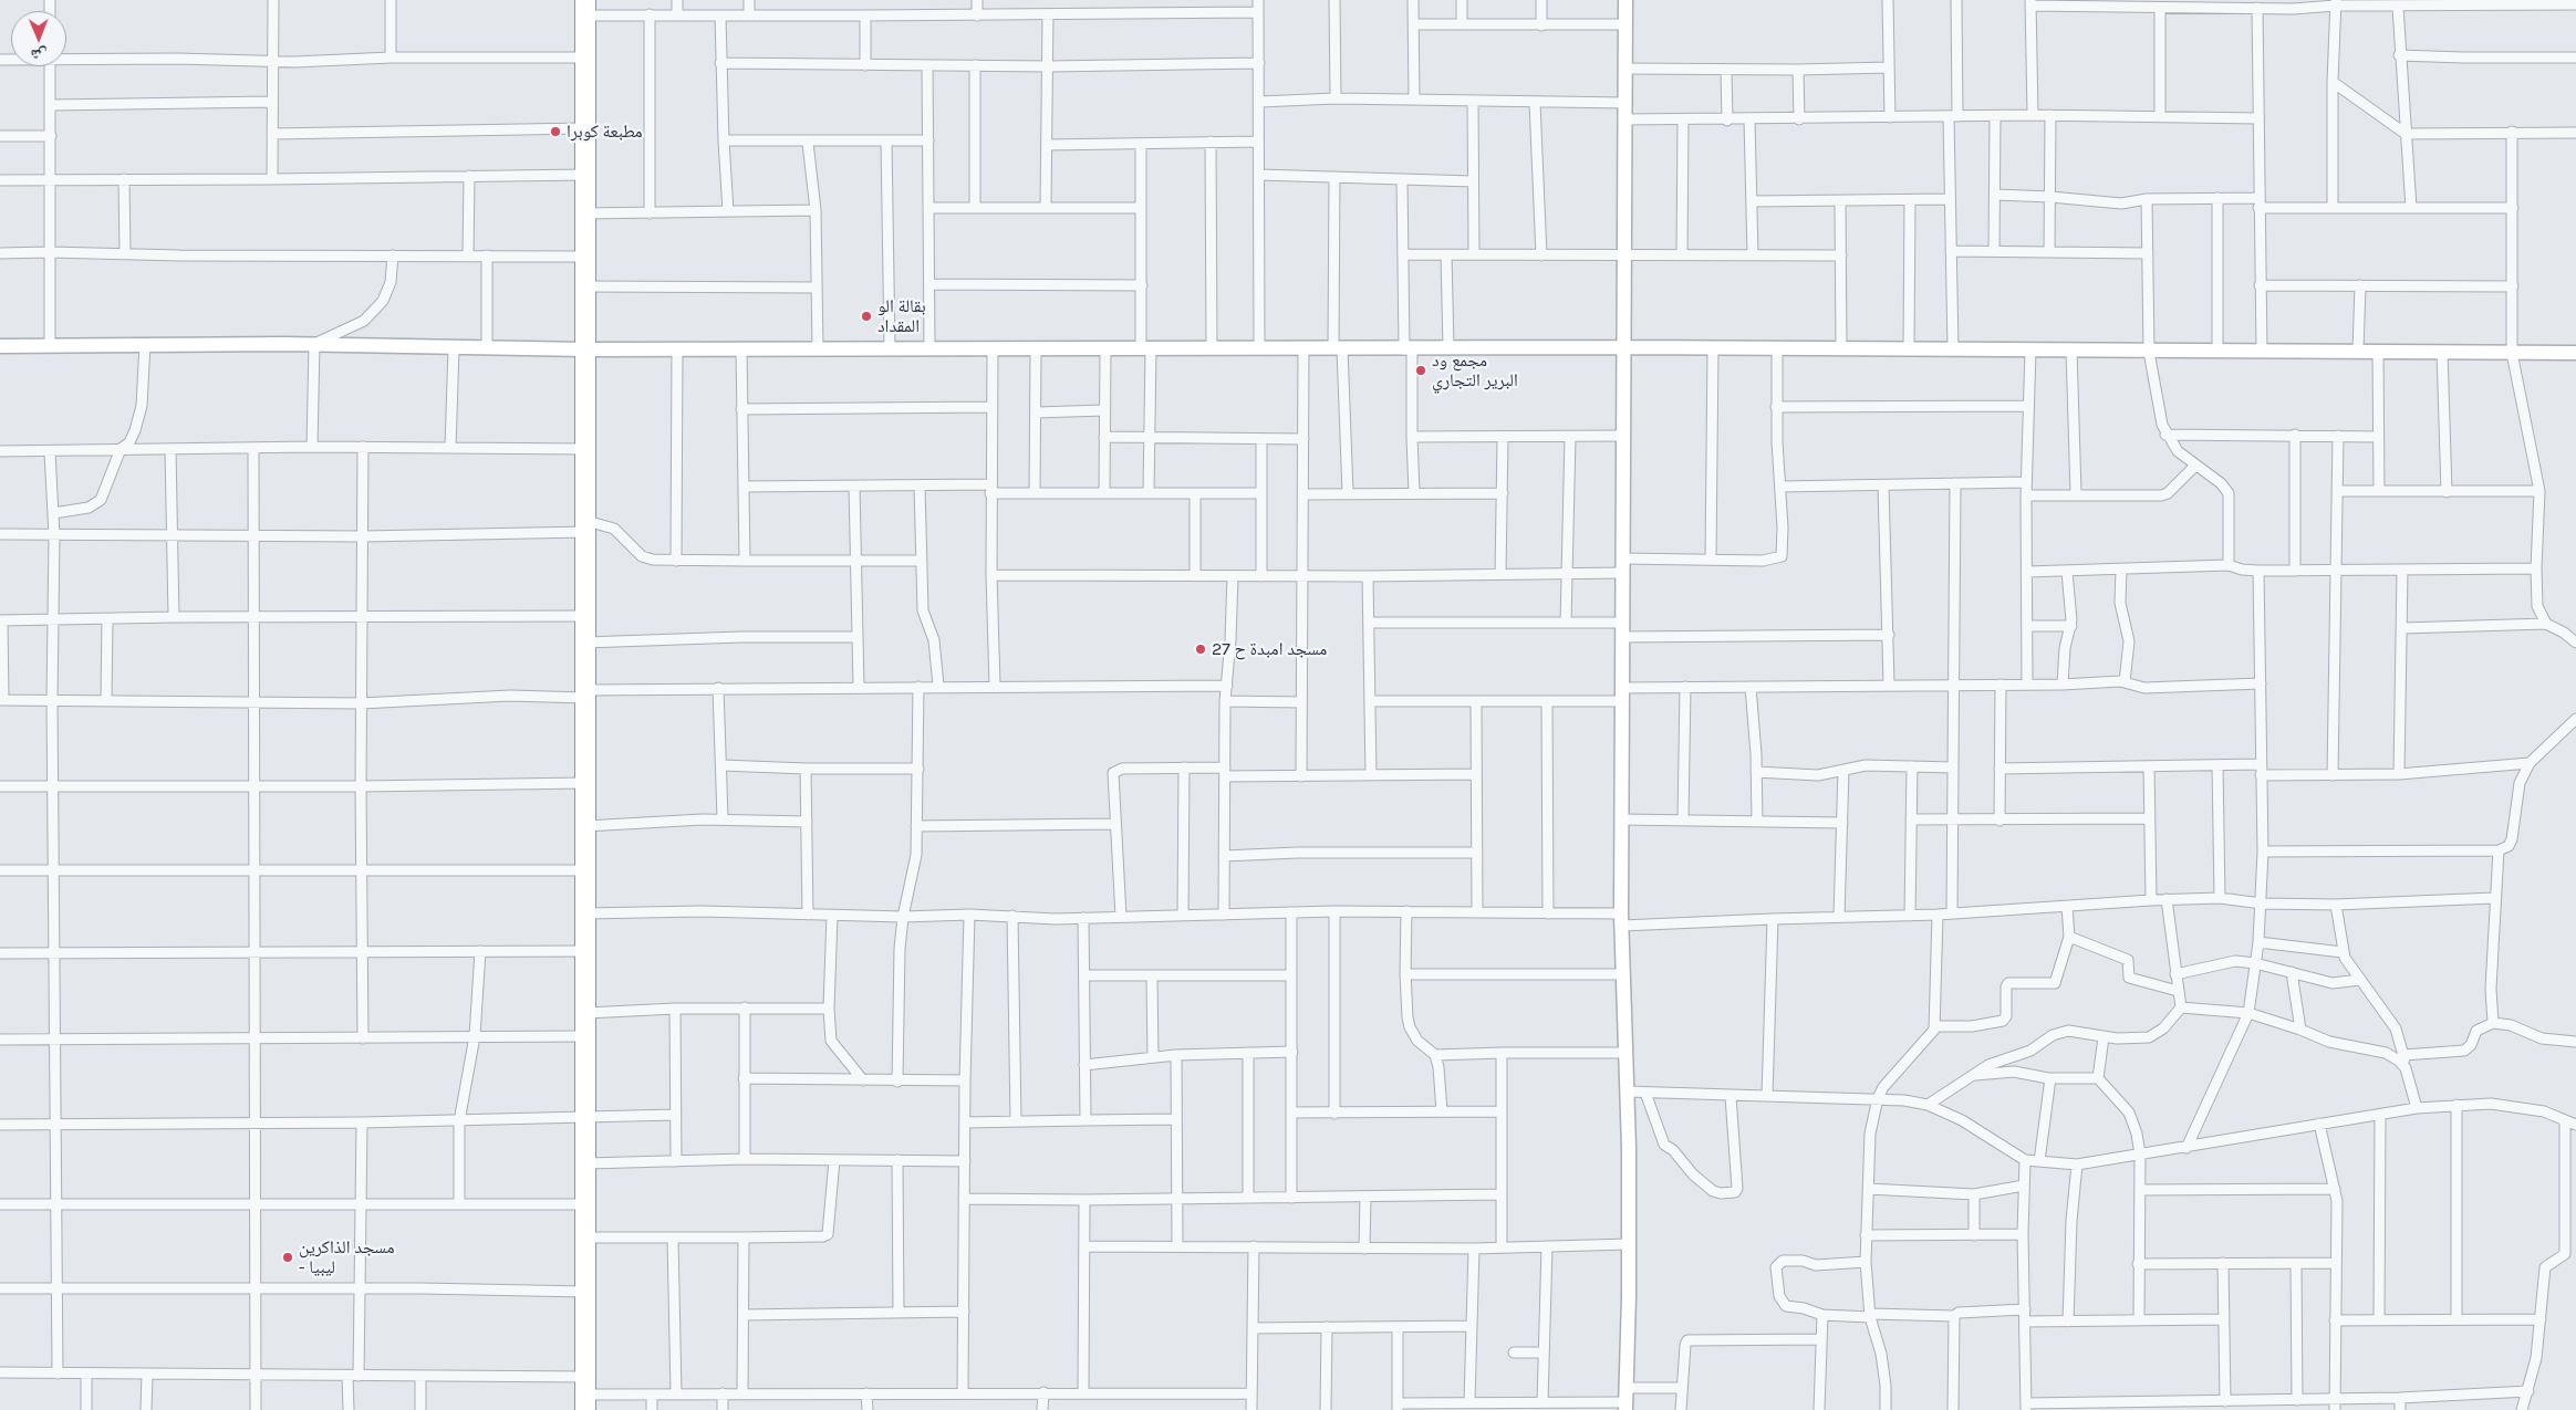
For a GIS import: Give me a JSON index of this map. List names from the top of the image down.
{
  "places": [
    "مطبعة كوبرا",
    "بقالة الو المقداد",
    "مجمع ود البرير التجاري",
    "مسجد امبدة ح 27",
    "مسجد الذاكرين - ليبيا"
  ],
  "north": "bottom"
}
